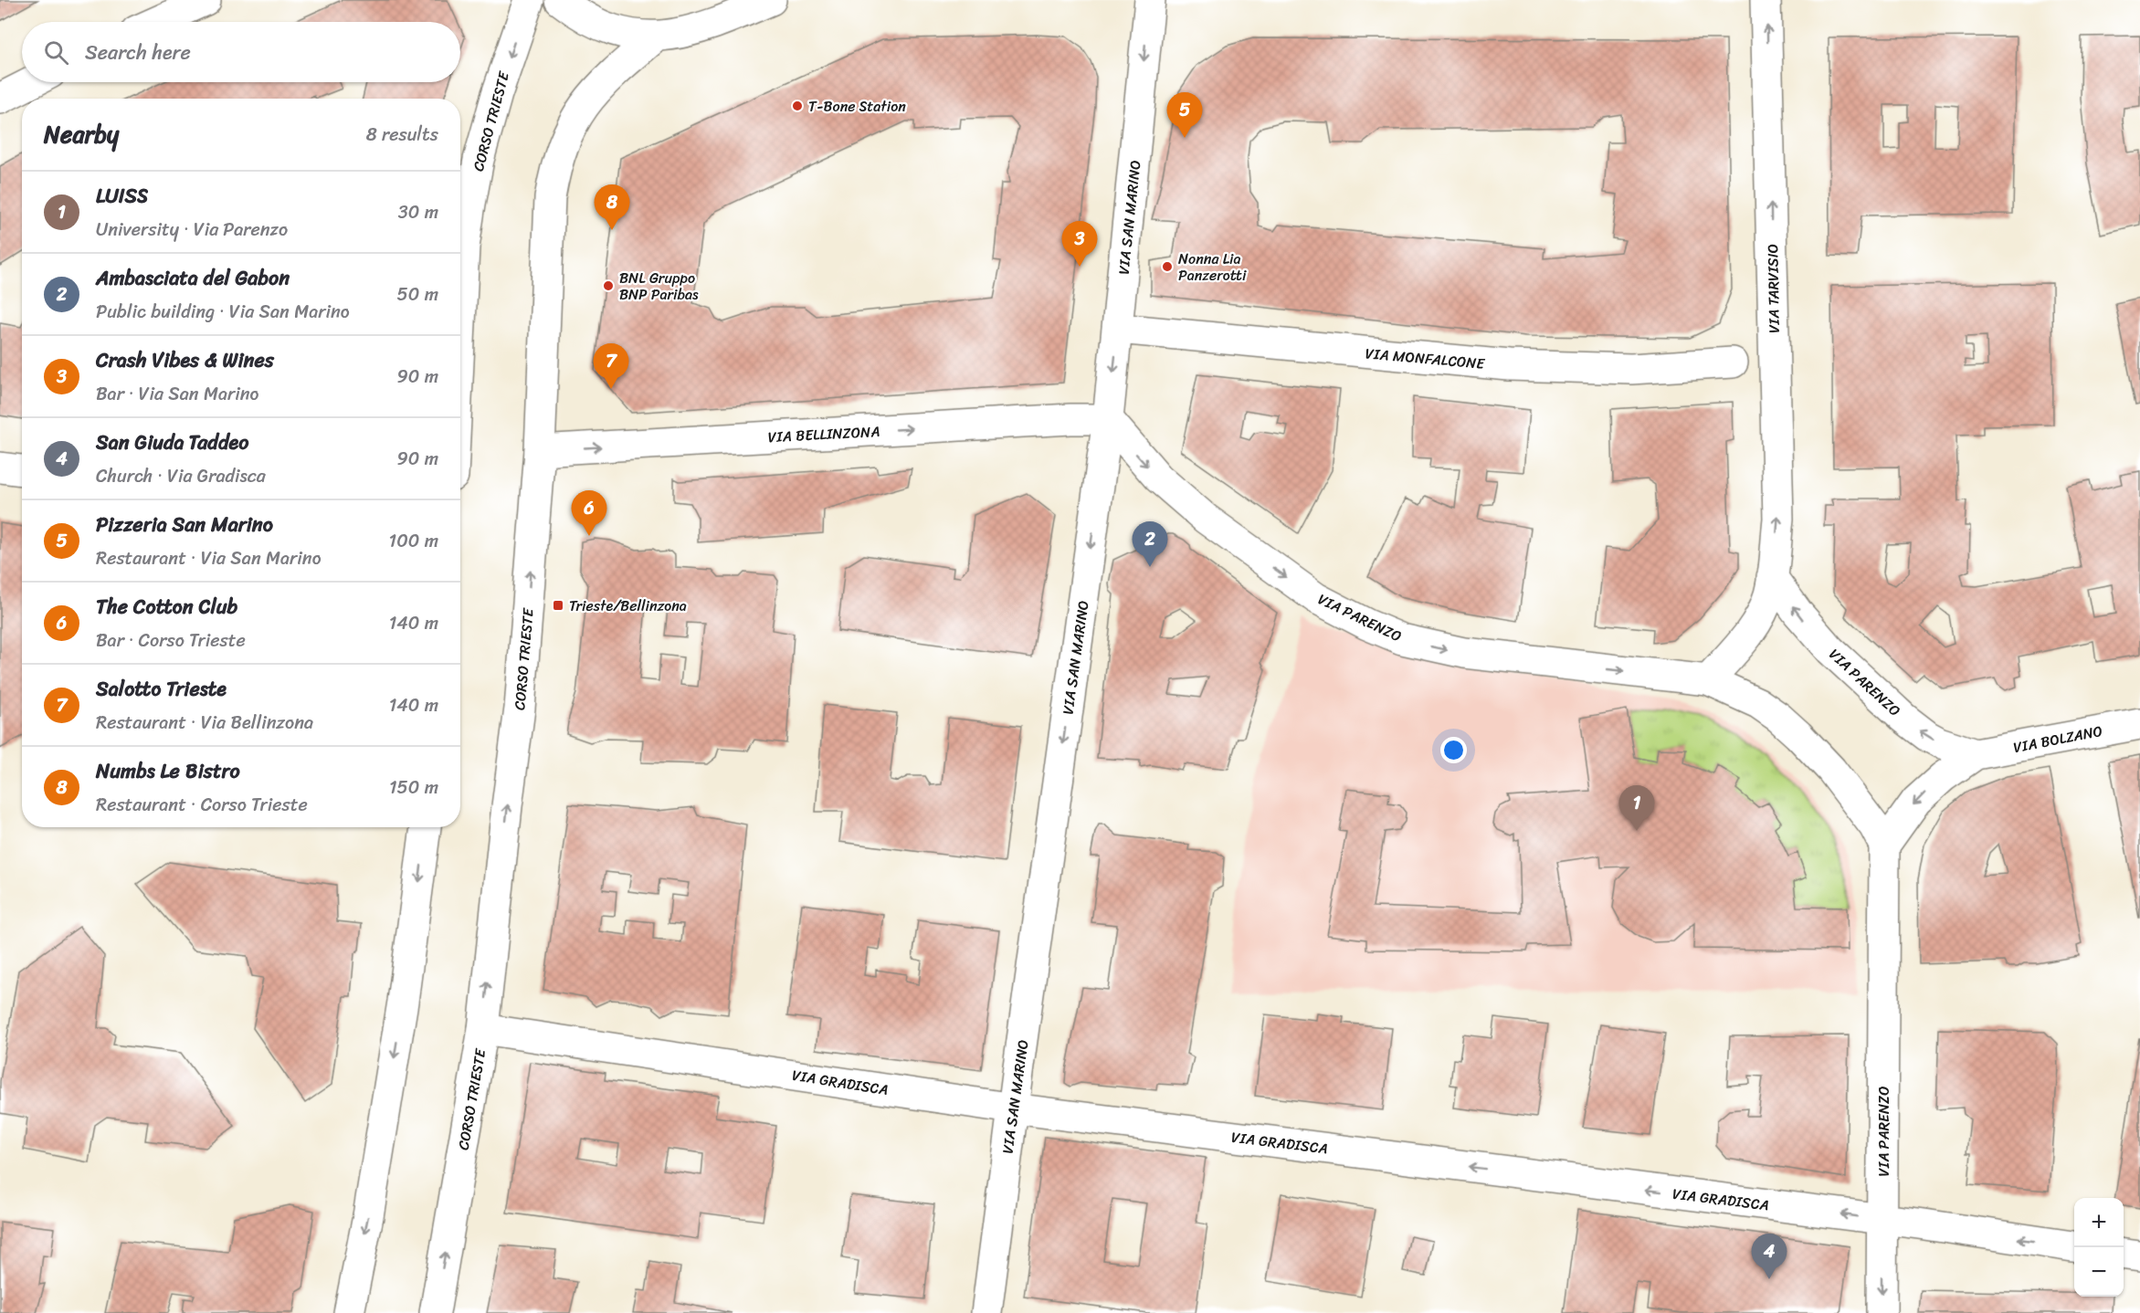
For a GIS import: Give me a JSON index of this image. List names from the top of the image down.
{
  "streets": {
    "street": [
      "CORSO TRIESTE",
      "VIA SAN MARINO",
      "VIA TARVISIO",
      "VIA MONFALCONE",
      "VIA BELLINZONA",
      "VIA PARENZO",
      "VIA BOLZANO",
      "VIA GRADISCA"
    ]
  },
  "crossings": [
    ["CORSO TRIESTE", "VIA BELLINZONA"],
    ["CORSO TRIESTE", "VIA GRADISCA"],
    ["VIA SAN MARINO", "VIA MONFALCONE"],
    ["VIA SAN MARINO", "VIA BELLINZONA"],
    ["VIA SAN MARINO", "VIA PARENZO"],
    ["VIA SAN MARINO", "VIA GRADISCA"],
    ["VIA TARVISIO", "VIA PARENZO"],
    ["VIA BELLINZONA", "VIA PARENZO"],
    ["VIA PARENZO", "VIA BOLZANO"],
    ["VIA PARENZO", "VIA GRADISCA"]
  ],
  "one_way": [
    "VIA SAN MARINO",
    "VIA TARVISIO",
    "VIA BELLINZONA",
    "VIA GRADISCA"
  ],
  "places": {
    "other": ["T-Bone Station", "Nonna Lia Panzerotti", "BNL Gruppo BNP Paribas"],
    "transit": ["Trieste/Bellinzona"]
  },
  "page": {
    "search": "Search here",
    "pins": [
      "5",
      "8",
      "3",
      "7",
      "6",
      "2",
      "1",
      "4"
    ],
    "heading": ["Nearby", "8 results"],
    "list": [
      {
        "mark": "1",
        "name": "LUISS",
        "note": "University · Via Parenzo",
        "value": "30 m"
      },
      {
        "mark": "2",
        "name": "Ambasciata del Gabon",
        "note": "Public building · Via San Marino",
        "value": "50 m"
      },
      {
        "mark": "3",
        "name": "Crash Vibes & Wines",
        "note": "Bar · Via San Marino",
        "value": "90 m"
      },
      {
        "mark": "4",
        "name": "San Giuda Taddeo",
        "note": "Church · Via Gradisca",
        "value": "90 m"
      },
      {
        "mark": "5",
        "name": "Pizzeria San Marino",
        "note": "Restaurant · Via San Marino",
        "value": "100 m"
      },
      {
        "mark": "6",
        "name": "The Cotton Club",
        "note": "Bar · Corso Trieste",
        "value": "140 m"
      },
      {
        "mark": "7",
        "name": "Salotto Trieste",
        "note": "Restaurant · Via Bellinzona",
        "value": "140 m"
      },
      {
        "mark": "8",
        "name": "Numbs Le Bistro",
        "note": "Restaurant · Corso Trieste",
        "value": "150 m"
      }
    ],
    "map_buttons": ["+", "−"]
  }
}
